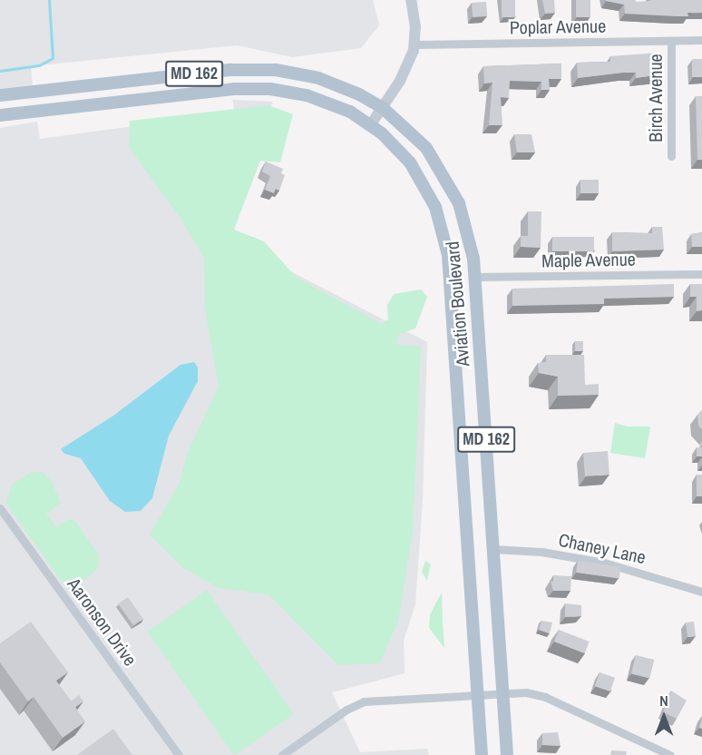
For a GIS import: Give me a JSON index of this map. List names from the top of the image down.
{
  "streets": {
    "main road": ["MD 162", "Aviation Boulevard"],
    "street": [
      "Poplar Avenue",
      "Birch Avenue",
      "Maple Avenue",
      "Chaney Lane",
      "Aaronson Drive"
    ]
  },
  "crossings": [
    ["Poplar Avenue", "Birch Avenue"],
    ["Maple Avenue", "Aviation Boulevard"],
    ["Aviation Boulevard", "Chaney Lane"]
  ],
  "north": "top"
}
